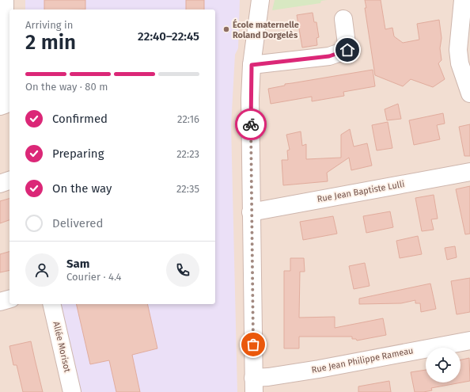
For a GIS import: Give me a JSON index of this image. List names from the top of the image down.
{
  "streets": {
    "street": ["Rue Jean Baptiste Lulli", "Allée Morisot", "Rue Jean Philippe Rameau"]
  },
  "places": ["École maternelle Roland Dorgelès"],
  "page": {
    "heading": ["2 min", "Arriving in", "22:40–22:45"],
    "panel": ["Sam", "Courier · 4.4"],
    "bar": "On the way · 80 m",
    "list": [
      ["Confirmed", "22:16"],
      ["Preparing", "22:23"],
      ["On the way", "22:35"],
      "Delivered"
    ]
  }
}
